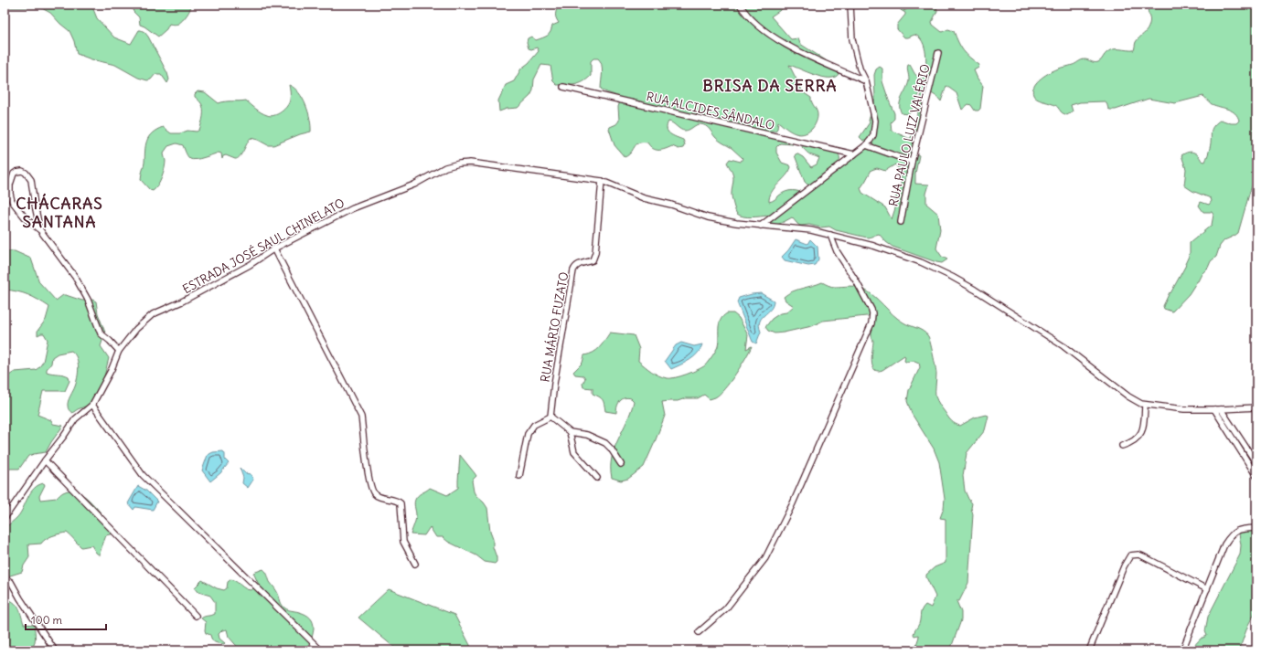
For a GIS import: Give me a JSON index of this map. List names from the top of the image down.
{
  "streets": {
    "street": [
      "RUA ALCIDES SÂNDALO",
      "RUA PAULO LUIZ VALÉRIO",
      "ESTRADA JOSÉ SAUL CHINELATO",
      "RUA MÁRIO FUZATO"
    ]
  },
  "crossings": [
    ["ESTRADA JOSÉ SAUL CHINELATO", "RUA MÁRIO FUZATO"]
  ],
  "districts": ["BRISA DA SERRA", "CHÁCARAS SANTANA"],
  "scale_bar": "100 m"
}
